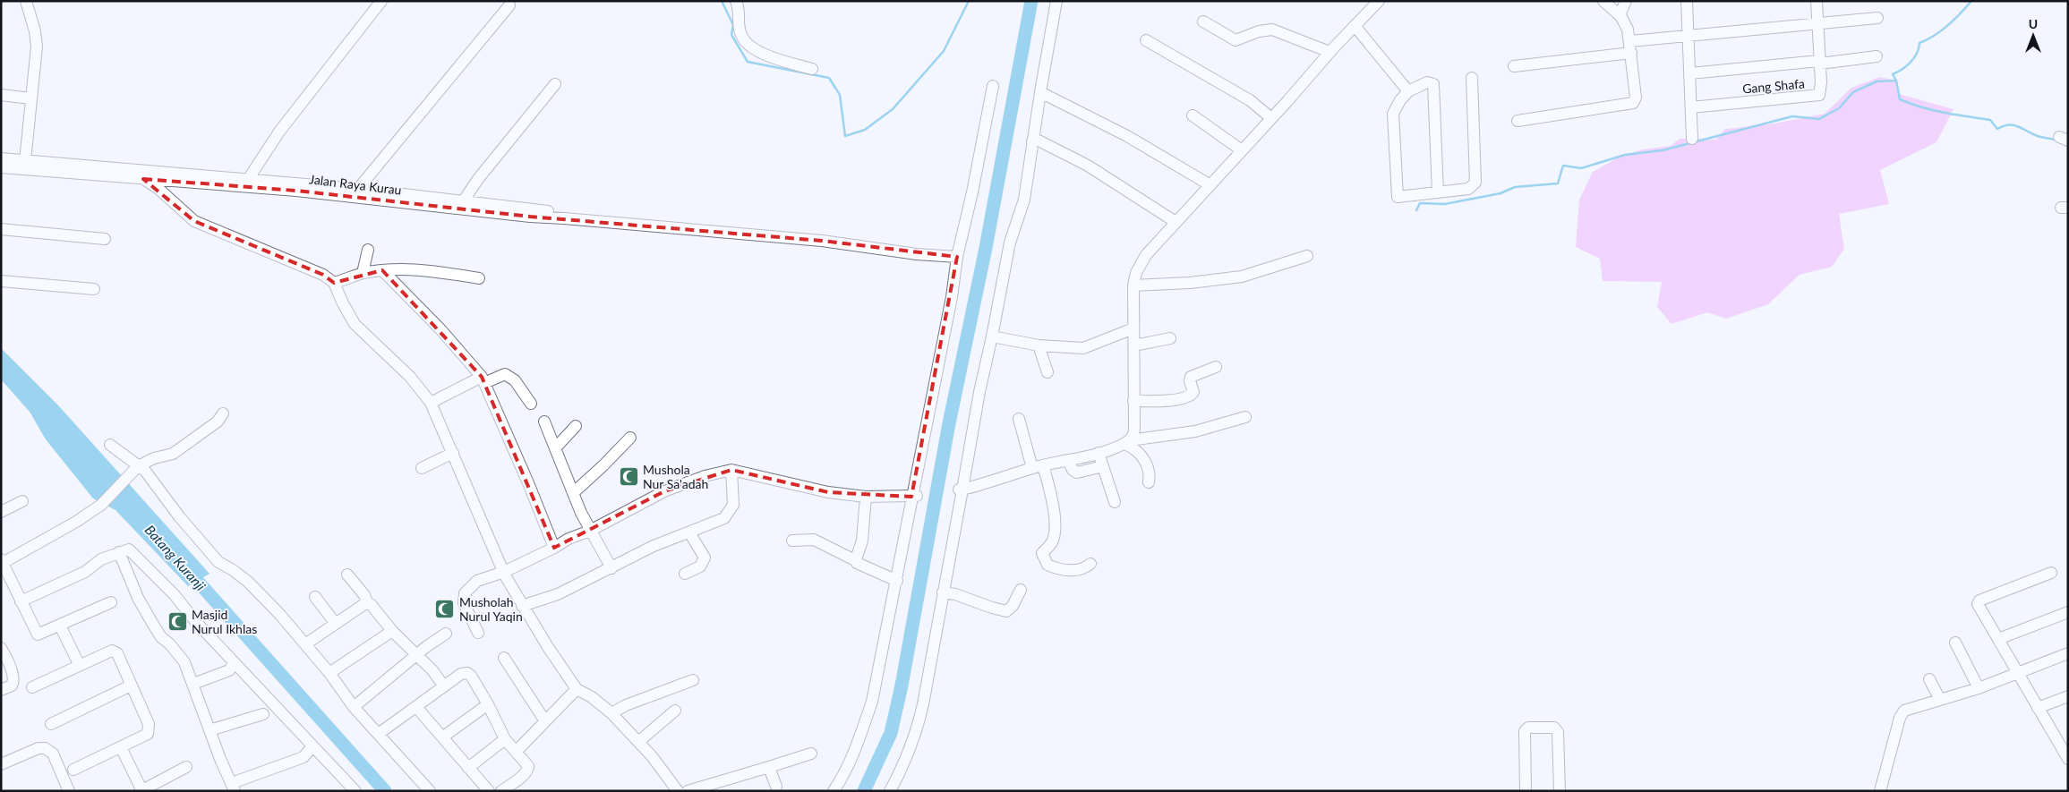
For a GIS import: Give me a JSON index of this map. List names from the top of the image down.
{
  "streets": {
    "street": ["Gang Shafa", "Jalan Raya Kurau"]
  },
  "water": ["Batang Kuranji"],
  "places": {
    "mosque": ["Mushola Nur Sa'adah", "Musholah Nurul Yaqin", "Masjid Nurul Ikhlas"]
  },
  "north": "top"
}
